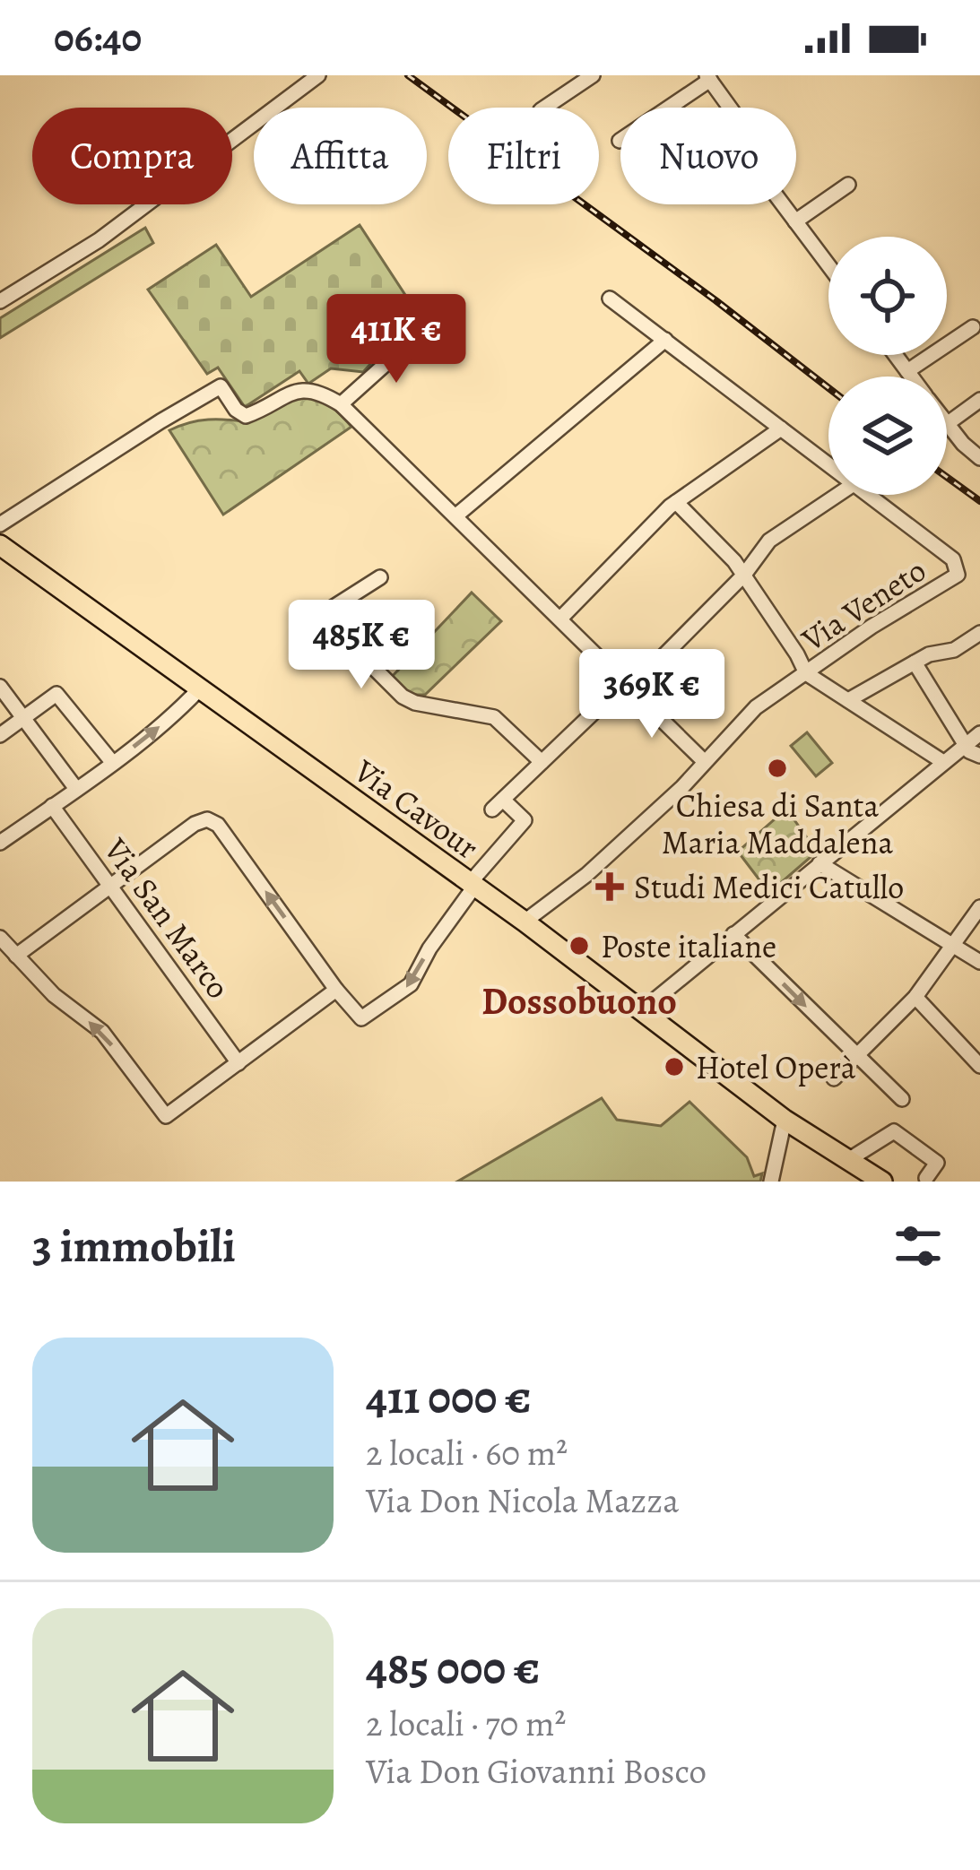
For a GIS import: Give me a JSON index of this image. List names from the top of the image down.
{
  "streets": {
    "main road": ["Via Cavour"],
    "street": ["Via Veneto", "Via San Marco"]
  },
  "districts": ["Dossobuono"],
  "places": {
    "other": ["Chiesa di Santa Maria Maddalena", "Poste italiane", "Hotel Operà"],
    "health": ["Studi Medici Catullo"]
  },
  "page": {
    "status": "06:40",
    "chip": [
      "Compra",
      "Affitta",
      "Filtri",
      "Nuovo"
    ],
    "price": ["411K €", "485K €", "369K €"],
    "heading": "3 immobili",
    "list": [
      {
        "name": "411 000 €",
        "note": "2 locali · 60 m² · Via Don Nicola Mazza"
      },
      {
        "name": "485 000 €",
        "note": "2 locali · 70 m² · Via Don Giovanni Bosco"
      }
    ]
  }
}
